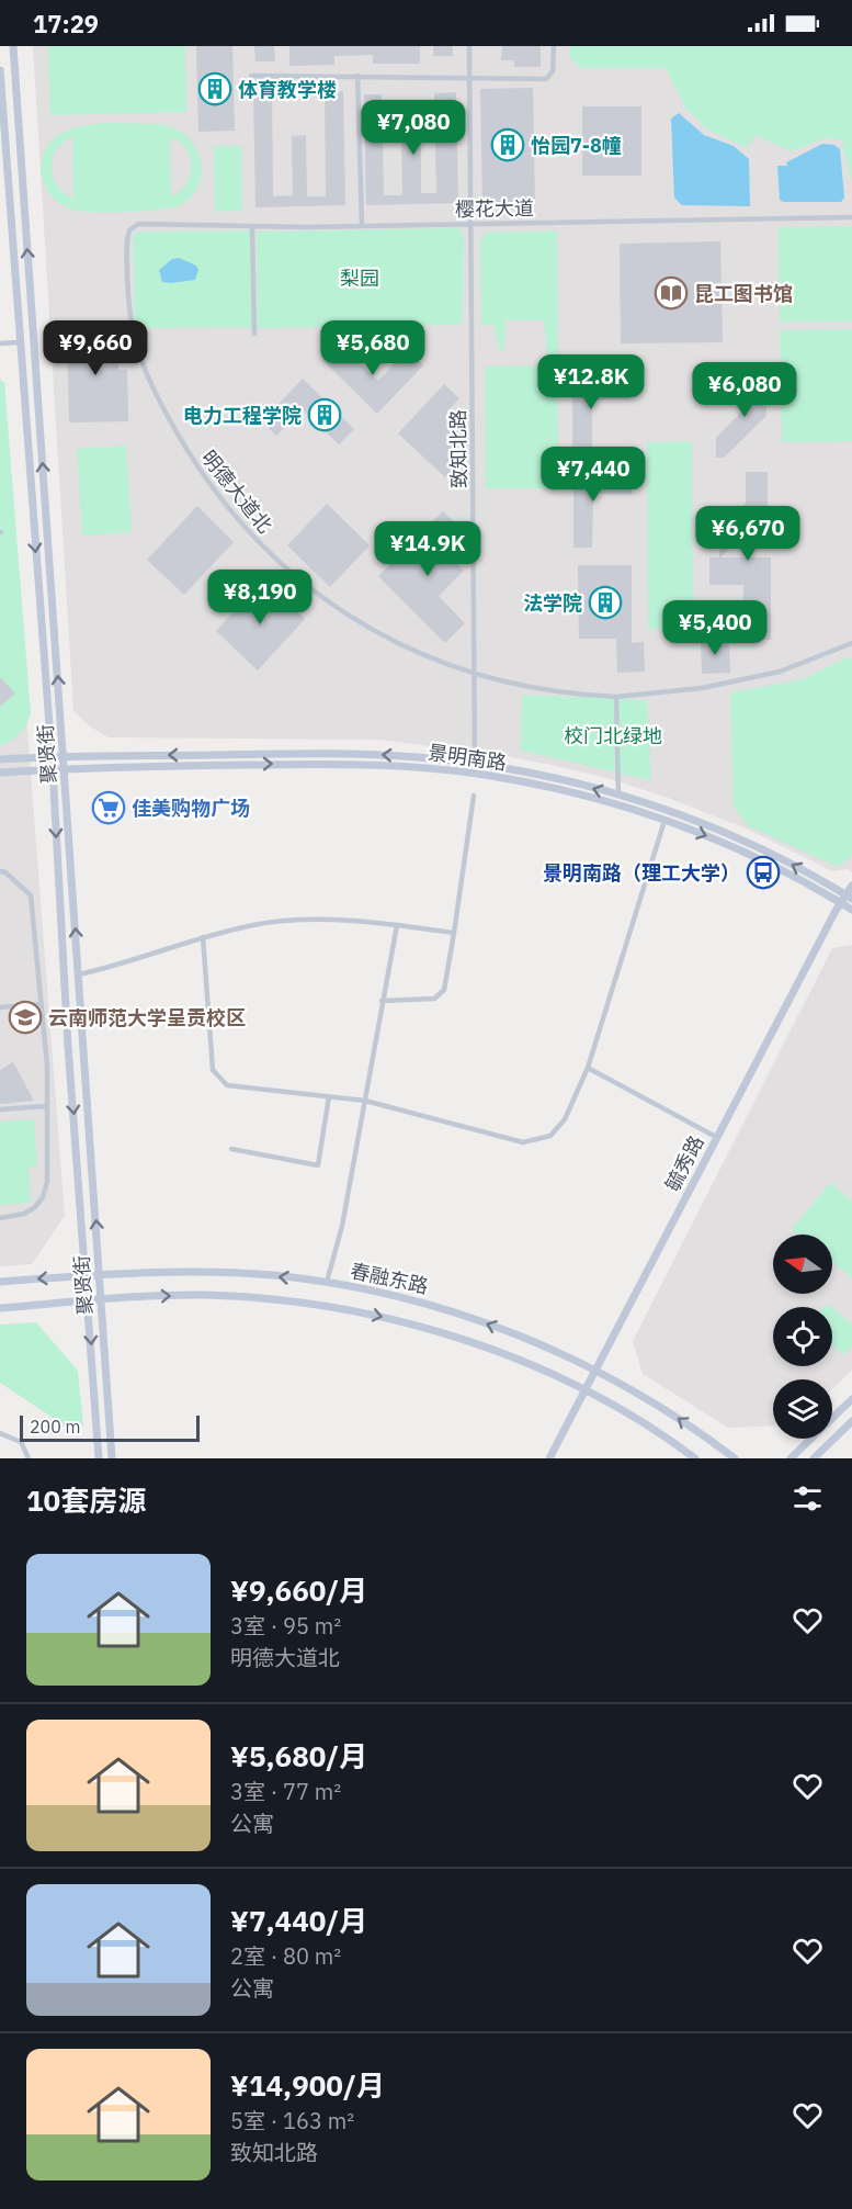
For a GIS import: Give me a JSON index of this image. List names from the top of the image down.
{
  "streets": {
    "main road": [
      "聚贤街",
      "景明南路",
      "毓秀路",
      "春融东路"
    ],
    "street": ["樱花大道", "致知北路", "明德大道北"]
  },
  "crossings": [
    ["樱花大道", "致知北路"],
    ["樱花大道", "明德大道北"],
    ["致知北路", "明德大道北"],
    ["致知北路", "景明南路"],
    ["聚贤街", "景明南路"],
    ["聚贤街", "春融东路"],
    ["景明南路", "毓秀路"],
    ["毓秀路", "春融东路"]
  ],
  "parks": ["梨园", "校门北绿地"],
  "places": {
    "building": [
      "体育教学楼",
      "怡园7-8幢",
      "电力工程学院",
      "法学院"
    ],
    "library": ["昆工图书馆"],
    "supermarket": ["佳美购物广场"],
    "bus stop": ["景明南路（理工大学）"],
    "school or university": ["云南师范大学呈贡校区"]
  },
  "scale_bar": "200 m",
  "north": "left",
  "page": {
    "status": "17:29",
    "price": [
      "¥7,080",
      "¥9,660",
      "¥5,680",
      "¥12.8K",
      "¥6,080",
      "¥7,440",
      "¥6,670",
      "¥14.9K",
      "¥8,190",
      "¥5,400"
    ],
    "scale": "200 m",
    "heading": "10套房源",
    "list": [
      {
        "name": "¥9,660/月",
        "note": "3室 · 95 m² · 明德大道北"
      },
      {
        "name": "¥5,680/月",
        "note": "3室 · 77 m² · 公寓"
      },
      {
        "name": "¥7,440/月",
        "note": "2室 · 80 m² · 公寓"
      },
      {
        "name": "¥14,900/月",
        "note": "5室 · 163 m² · 致知北路"
      }
    ]
  }
}
